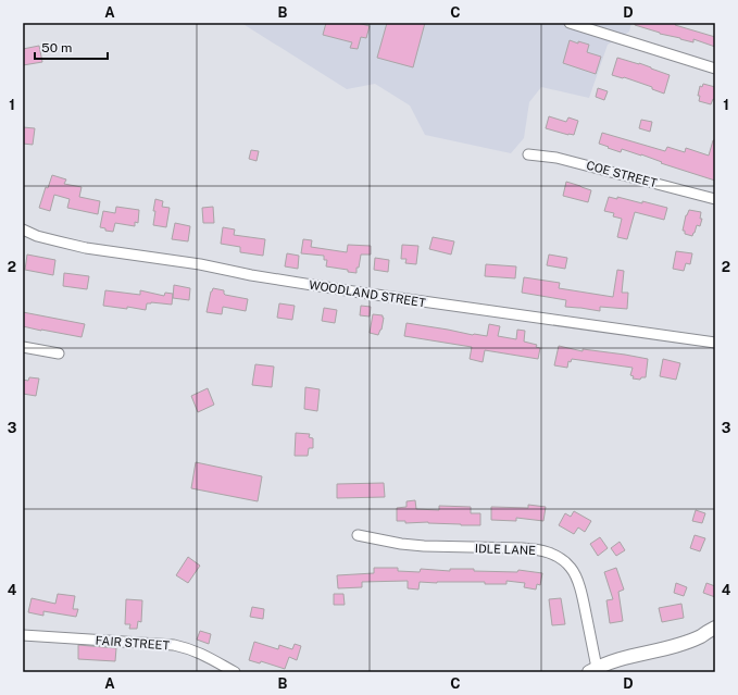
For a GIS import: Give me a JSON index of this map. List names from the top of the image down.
{
  "streets": {
    "street": [
      "COE STREET",
      "WOODLAND STREET",
      "IDLE LANE",
      "FAIR STREET"
    ]
  },
  "scale_bar": "50 m",
  "grid": {
    "columns": [
      "A",
      "B",
      "C",
      "D"
    ],
    "rows": [
      "1",
      "2",
      "3",
      "4"
    ]
  }
}
